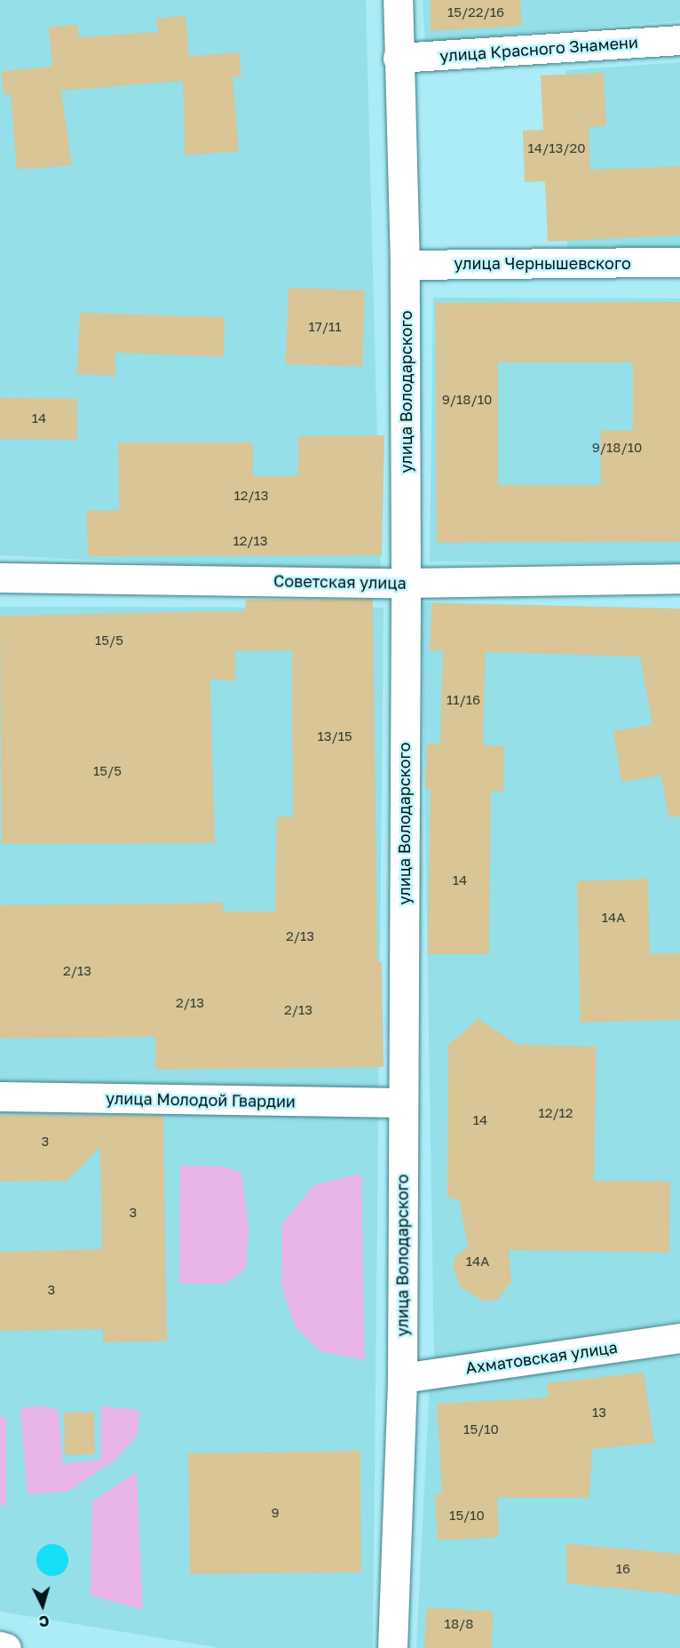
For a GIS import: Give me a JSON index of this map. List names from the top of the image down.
{
  "streets": {
    "street": [
      "улица Красного Знамени",
      "улица Чернышевского",
      "улица Володарского",
      "Советская улица",
      "улица Молодой Гвардии",
      "Ахматовская улица"
    ]
  },
  "crossings": [
    ["улица Красного Знамени", "улица Володарского"],
    ["улица Чернышевского", "улица Володарского"],
    ["улица Володарского", "Советская улица"],
    ["улица Володарского", "улица Молодой Гвардии"],
    ["улица Володарского", "Ахматовская улица"]
  ],
  "house_numbers": [
    "15/22/16",
    "14/13/20",
    "17/11",
    "9/18/10",
    "14",
    "9/18/10",
    "12/13",
    "12/13",
    "15/5",
    "11/16",
    "13/15",
    "15/5",
    "14",
    "14А",
    "2/13",
    "2/13",
    "2/13",
    "2/13",
    "12/12",
    "14",
    "3",
    "3",
    "14А",
    "3",
    "13",
    "15/10",
    "9",
    "15/10",
    "16",
    "18/8"
  ],
  "north": "bottom"
}
